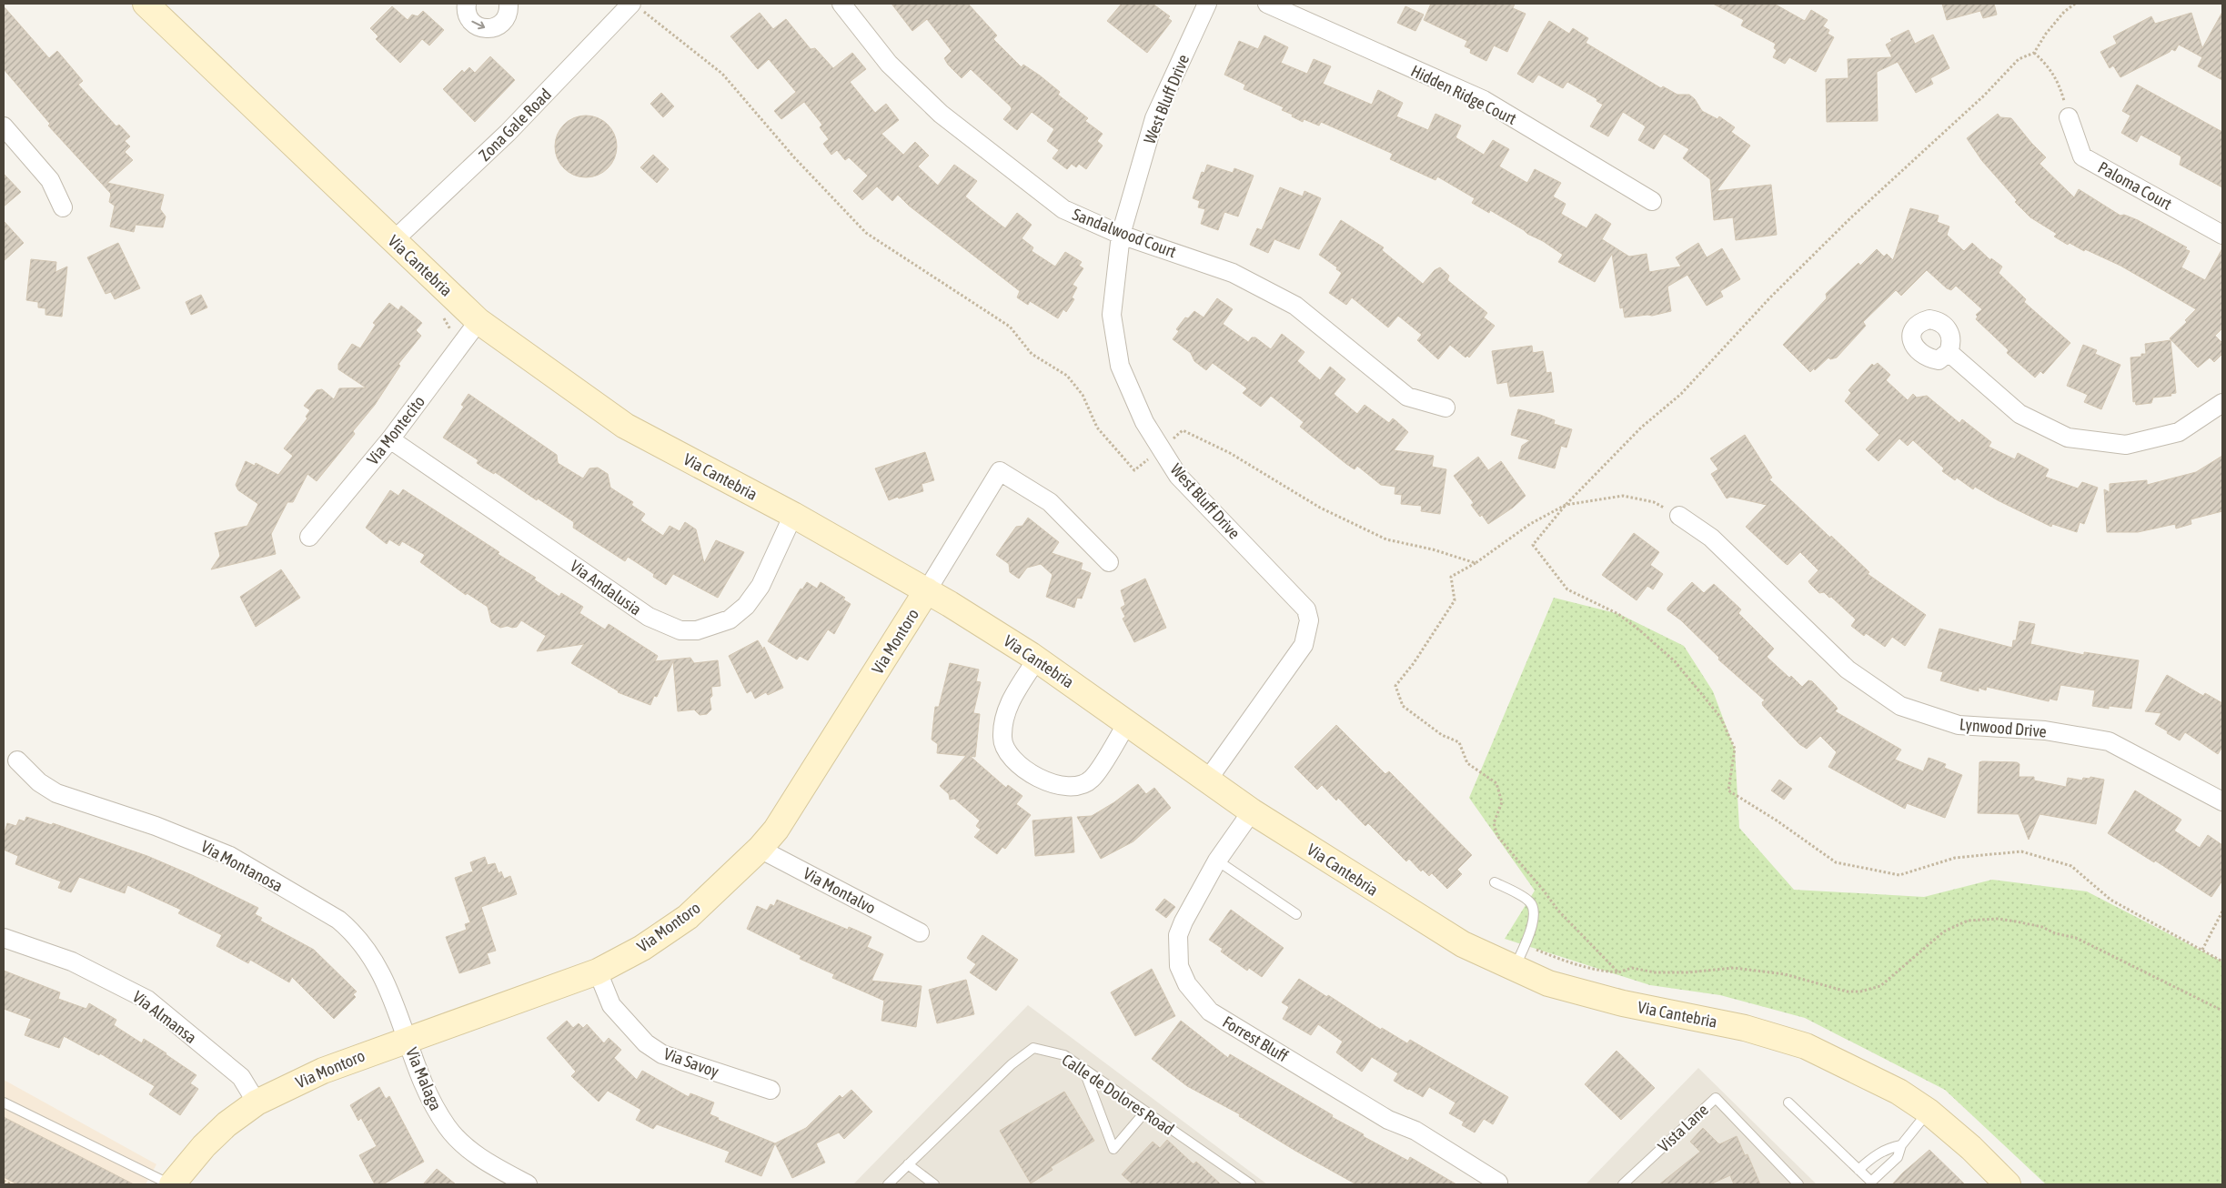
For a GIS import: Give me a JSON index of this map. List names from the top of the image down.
{
  "streets": {
    "main road": ["Via Cantebria", "Via Montoro"],
    "street": [
      "Hidden Ridge Court",
      "West Bluff Drive",
      "Zona Gale Road",
      "Paloma Court",
      "Sandalwood Court",
      "Via Montecito",
      "Via Andalusia",
      "Lynwood Drive",
      "Via Montanosa",
      "Via Montalvo",
      "Via Almansa",
      "Forrest Bluff",
      "Via Savoy",
      "Via Malaga"
    ],
    "lane": ["Calle de Dolores Road", "Vista Lane"]
  },
  "crossings": [
    ["West Bluff Drive", "Sandalwood Court"],
    ["West Bluff Drive", "Via Cantebria"],
    ["Zona Gale Road", "Via Cantebria"],
    ["Via Cantebria", "Via Montecito"],
    ["Via Cantebria", "Via Andalusia"],
    ["Via Cantebria", "Via Montoro"],
    ["Via Cantebria", "Forrest Bluff"],
    ["Via Montecito", "Via Andalusia"],
    ["Via Montoro", "Via Montanosa"],
    ["Via Montoro", "Via Montalvo"],
    ["Via Montoro", "Via Almansa"],
    ["Via Montoro", "Via Savoy"],
    ["Via Montoro", "Via Malaga"],
    ["Via Montanosa", "Via Malaga"]
  ]
}
